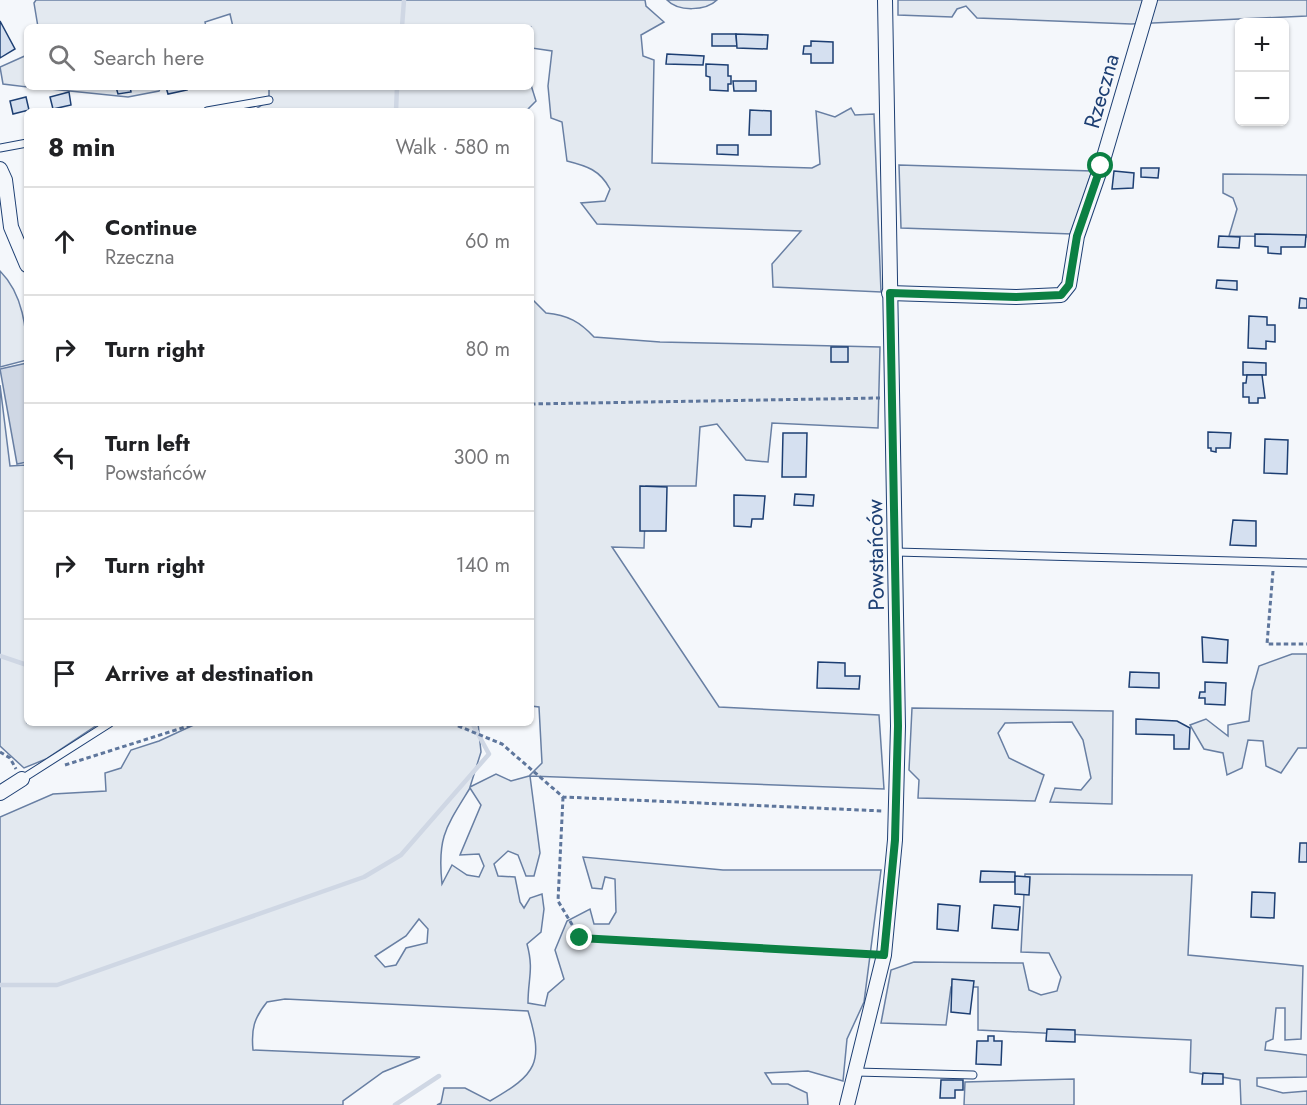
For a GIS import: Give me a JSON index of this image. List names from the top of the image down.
{
  "streets": {
    "street": ["Rzeczna", "Powstańców"]
  },
  "crossings": [
    ["Rzeczna", "Powstańców"]
  ],
  "page": {
    "map_buttons": ["+", "−"],
    "search": "Search here",
    "heading": ["8 min", "Walk · 580 m"],
    "list": [
      ["Continue", "Rzeczna", "60 m"],
      ["Turn right", "80 m"],
      ["Turn left", "Powstańców", "300 m"],
      ["Turn right", "140 m"],
      "Arrive at destination"
    ]
  }
}
